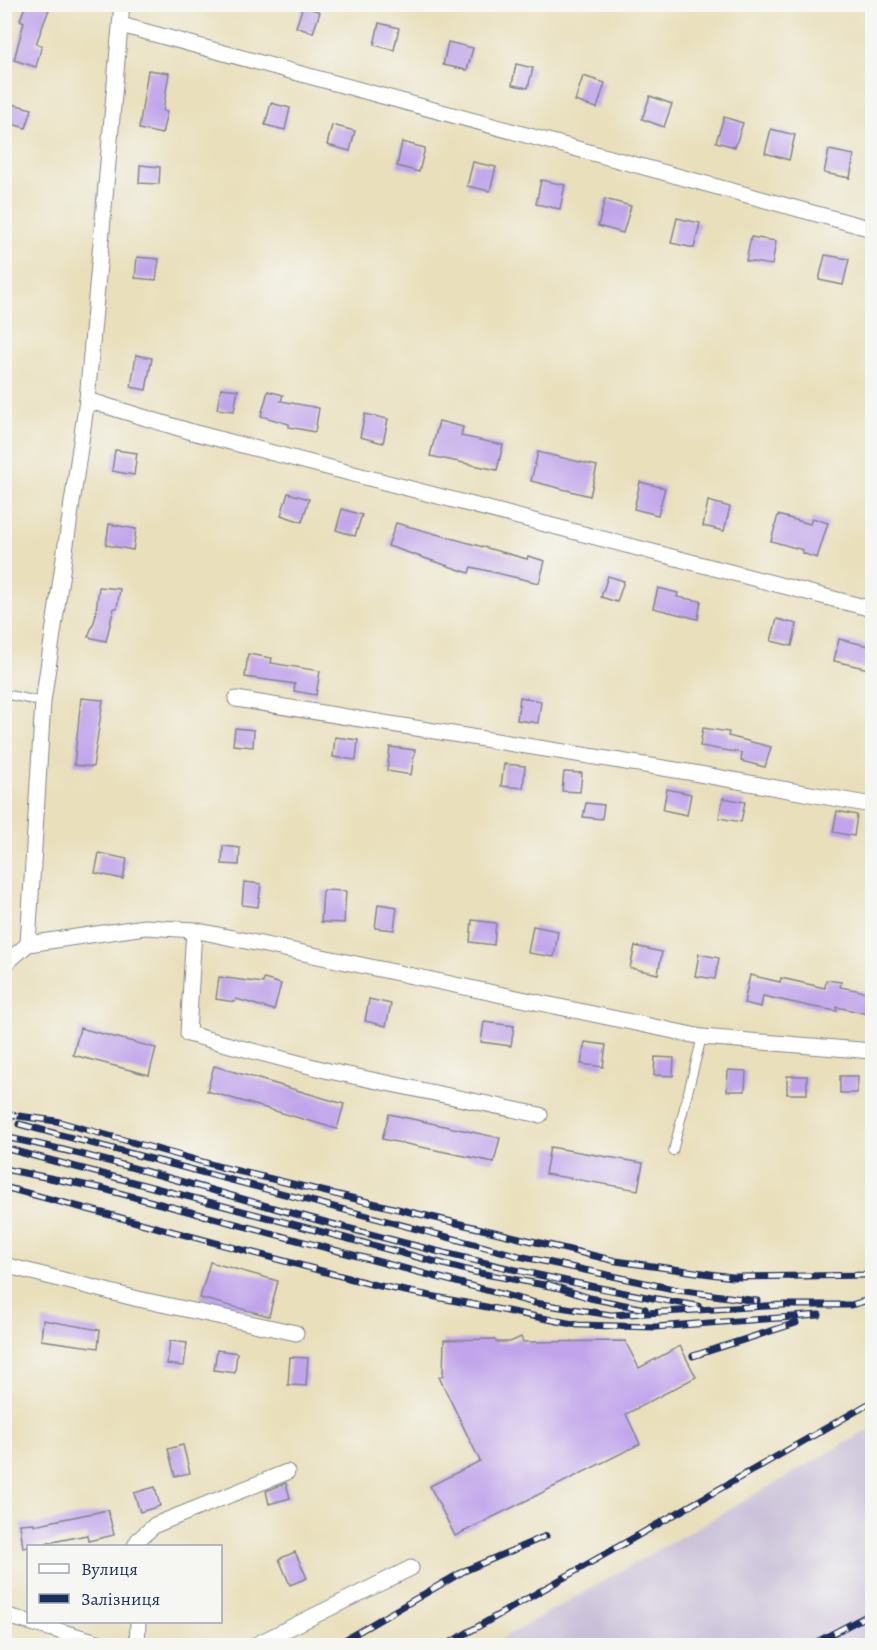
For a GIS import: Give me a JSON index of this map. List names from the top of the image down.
{
  "legend": ["Вулиця", "Залізниця"]
}
